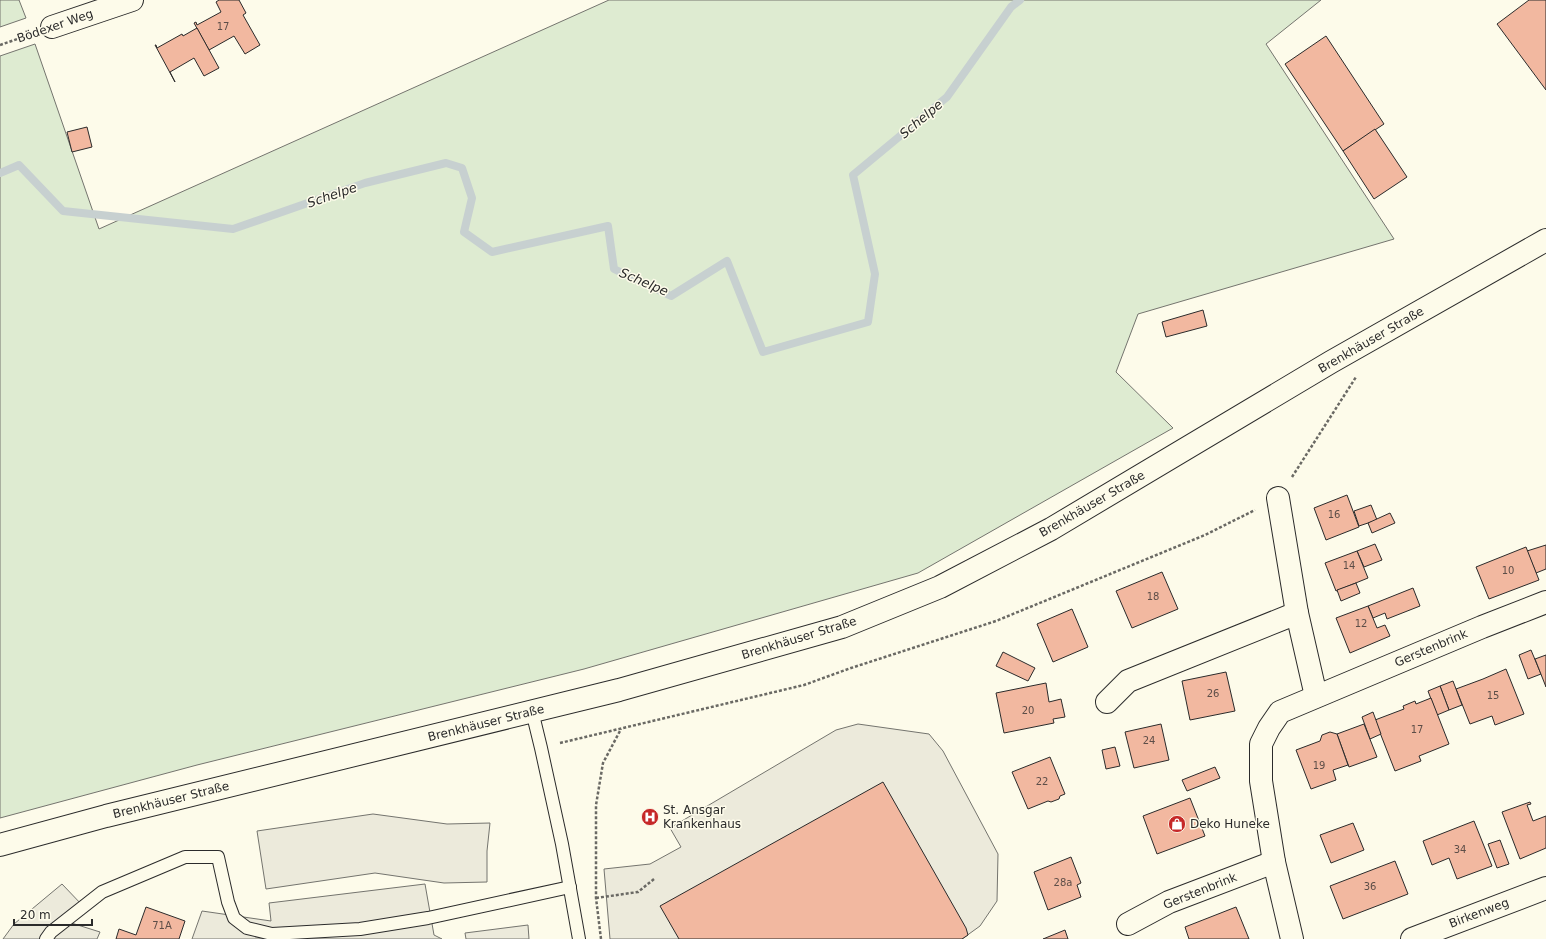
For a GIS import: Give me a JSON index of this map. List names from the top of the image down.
{
  "streets": {
    "main road": [
      "Bödexer Weg",
      "Brenkhäuser Straße",
      "Gerstenbrink",
      "Birkenweg"
    ]
  },
  "water": ["Schelpe"],
  "places": {
    "hospital": ["St. Ansgar Krankenhaus"],
    "shop": ["Deko Huneke"]
  },
  "house_numbers": [
    "17",
    "16",
    "14",
    "10",
    "18",
    "12",
    "26",
    "15",
    "20",
    "17",
    "24",
    "19",
    "22",
    "34",
    "28a",
    "36",
    "71A"
  ],
  "scale_bar": "20 m"
}
